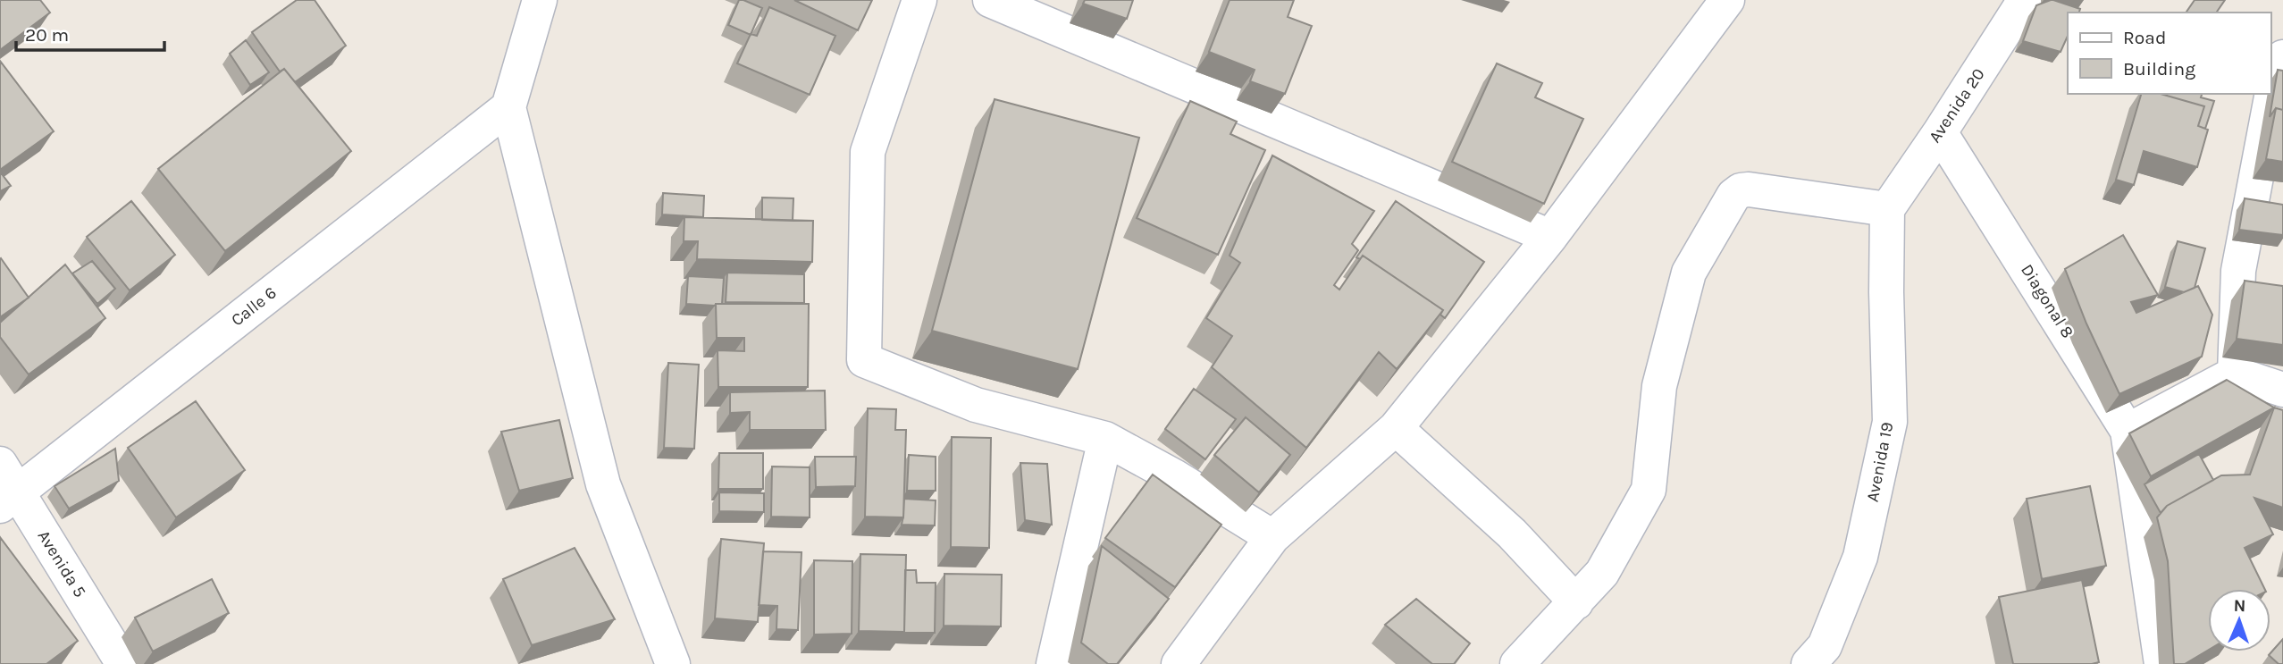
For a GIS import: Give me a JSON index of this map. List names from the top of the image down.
{
  "streets": {
    "street": [
      "Avenida 20",
      "Diagonal 8",
      "Calle 6",
      "Avenida 19",
      "Avenida 5"
    ]
  },
  "crossings": [
    ["Avenida 20", "Diagonal 8"],
    ["Avenida 20", "Avenida 19"],
    ["Calle 6", "Avenida 5"]
  ],
  "legend": ["Road", "Building"],
  "scale_bar": "20 m",
  "north": "top"
}
